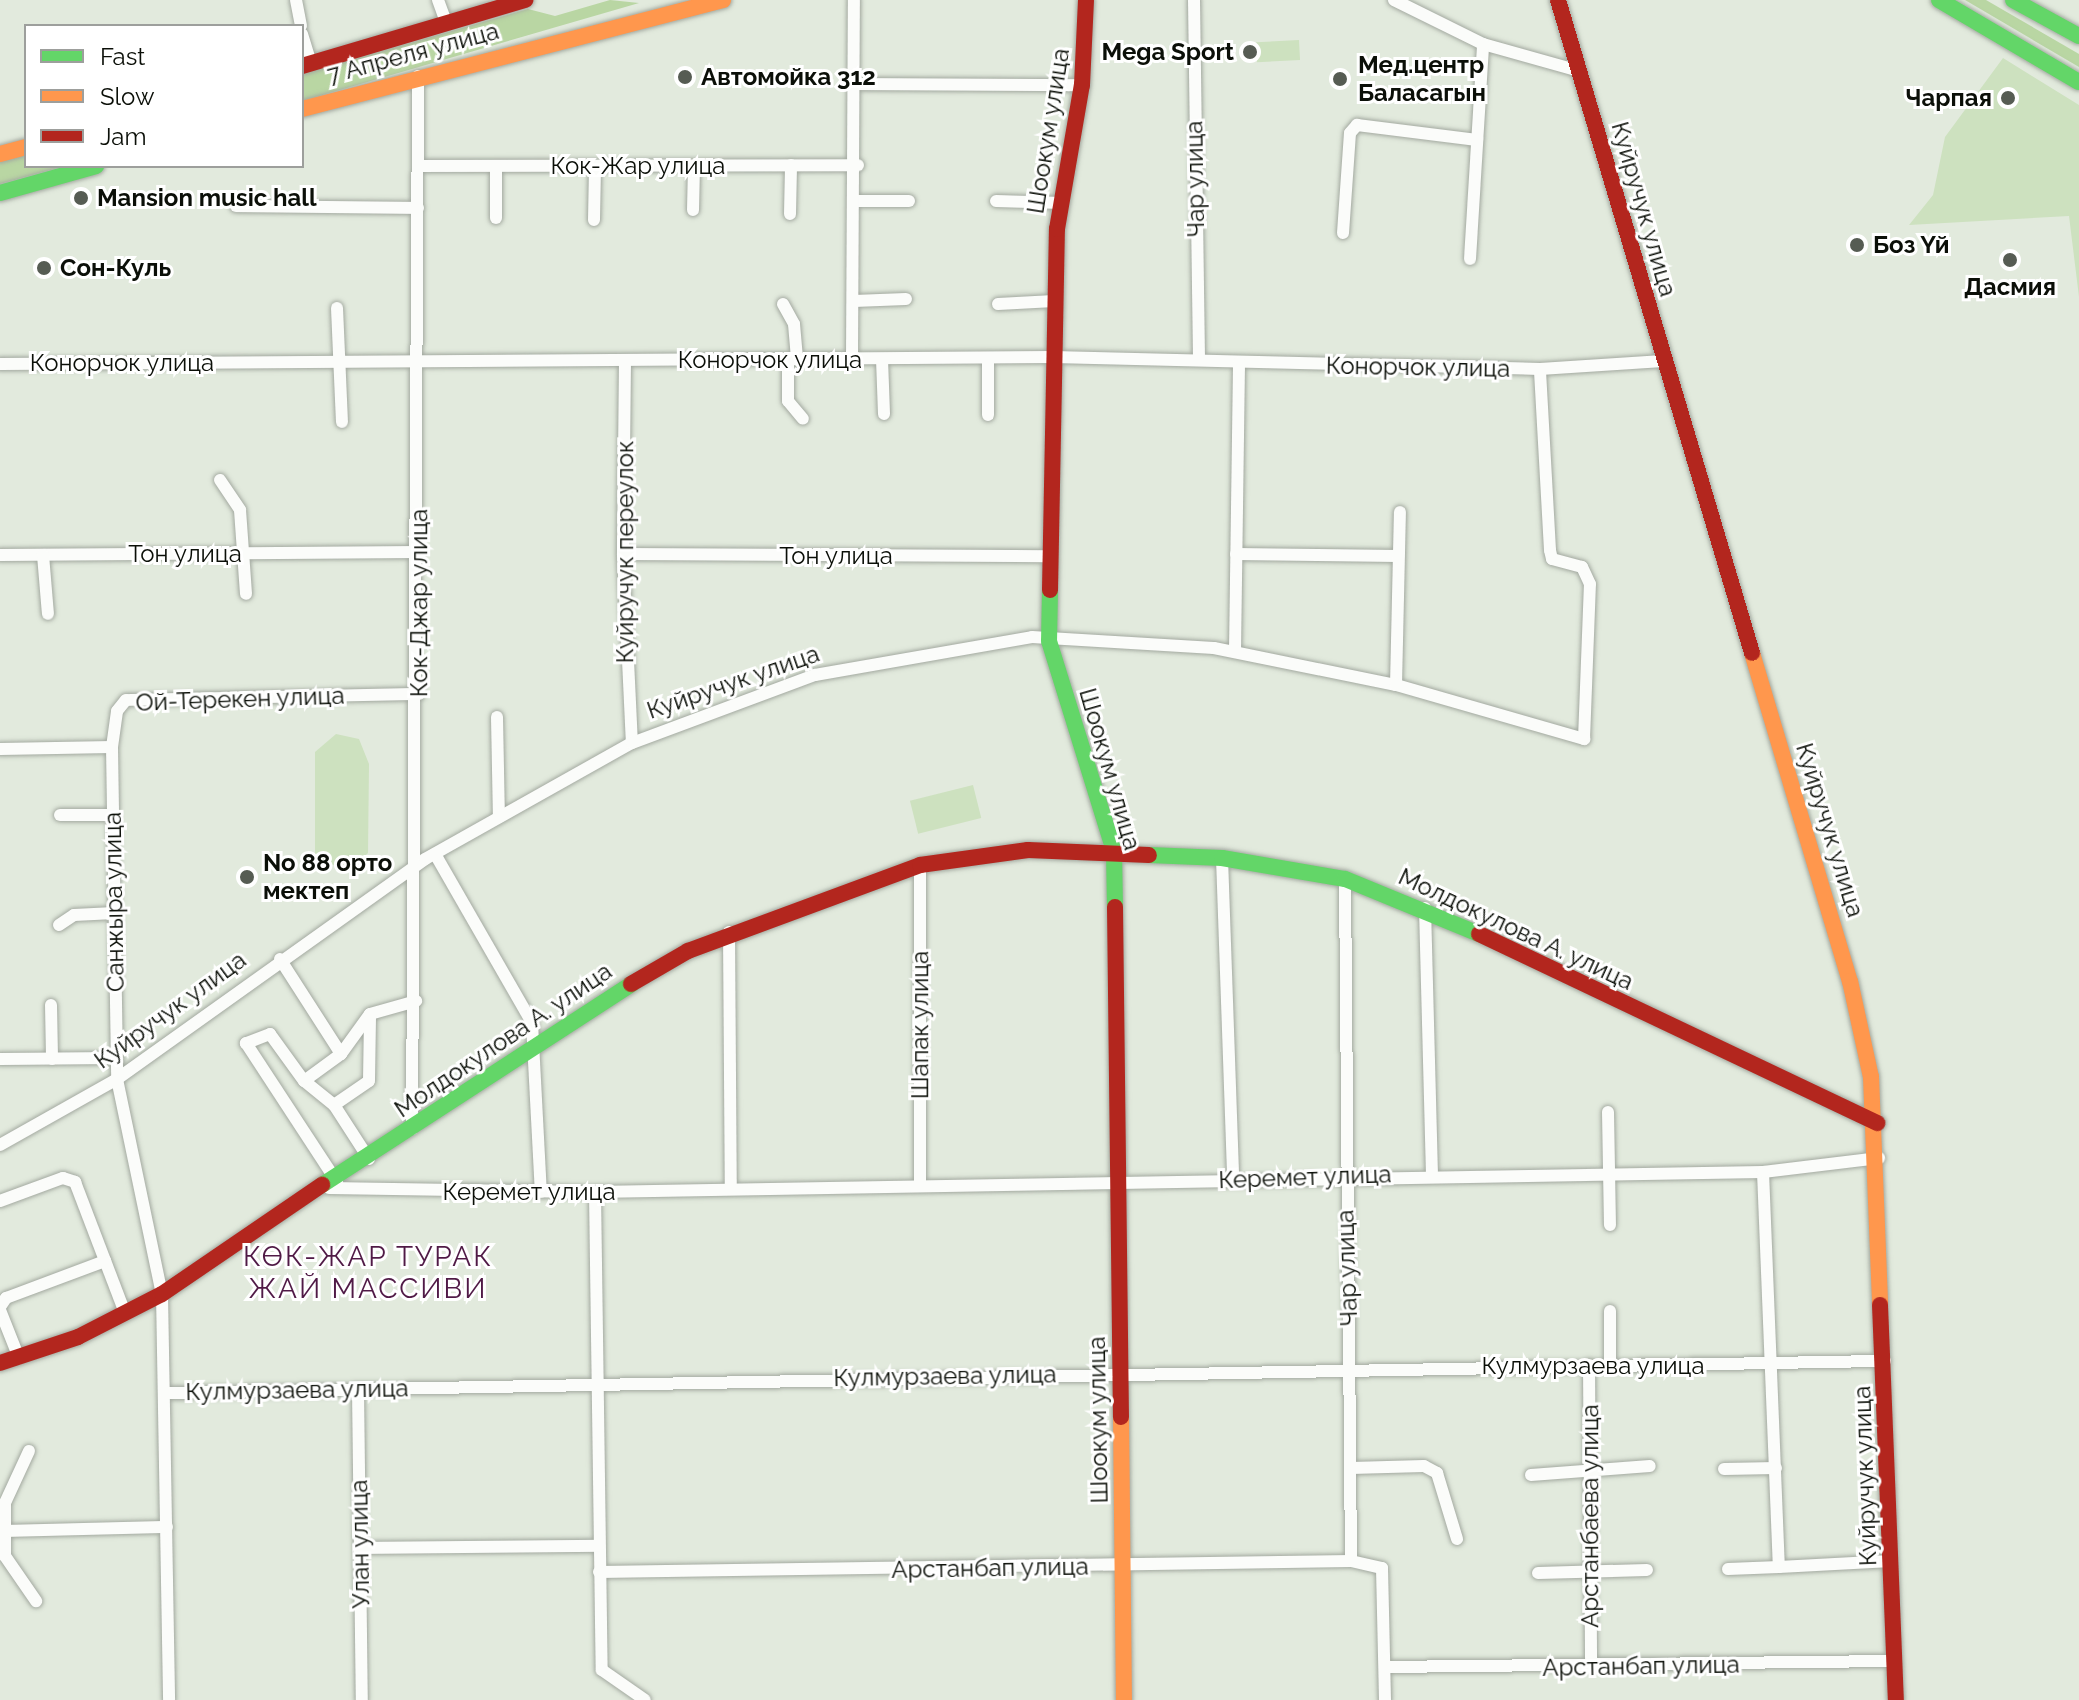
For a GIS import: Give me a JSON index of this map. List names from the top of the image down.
{
  "streets": {
    "street": [
      "7 Апреля улица",
      "Шоокум улица",
      "Кок-Жар улица",
      "Чар улица",
      "Куйручук улица",
      "Конорчок улица",
      "Куйручук переулок",
      "Тон улица",
      "Кок-Джар улица",
      "Ой-Терекен улица",
      "Санжыра улица",
      "Молдокулова А. улица",
      "Шапак улица",
      "Керемет улица",
      "Кулмурзаева улица",
      "Арстанбаева улица",
      "Улан улица",
      "Арстанбап улица"
    ]
  },
  "crossings": [
    ["7 Апреля улица", "Кок-Джар улица"],
    ["Шоокум улица", "Куйручук улица"],
    ["Шоокум улица", "Конорчок улица"],
    ["Шоокум улица", "Тон улица"],
    ["Шоокум улица", "Молдокулова А. улица"],
    ["Шоокум улица", "Керемет улица"],
    ["Шоокум улица", "Кулмурзаева улица"],
    ["Шоокум улица", "Арстанбап улица"],
    ["Кок-Жар улица", "Кок-Джар улица"],
    ["Чар улица", "Конорчок улица"],
    ["Чар улица", "Молдокулова А. улица"],
    ["Чар улица", "Керемет улица"],
    ["Чар улица", "Кулмурзаева улица"],
    ["Чар улица", "Арстанбап улица"],
    ["Куйручук улица", "Конорчок улица"],
    ["Куйручук улица", "Куйручук переулок"],
    ["Куйручук улица", "Кок-Джар улица"],
    ["Куйручук улица", "Санжыра улица"],
    ["Куйручук улица", "Молдокулова А. улица"],
    ["Куйручук улица", "Керемет улица"],
    ["Куйручук улица", "Кулмурзаева улица"],
    ["Куйручук улица", "Арстанбап улица"],
    ["Конорчок улица", "Куйручук переулок"],
    ["Конорчок улица", "Кок-Джар улица"],
    ["Куйручук переулок", "Тон улица"],
    ["Тон улица", "Кок-Джар улица"],
    ["Кок-Джар улица", "Ой-Терекен улица"],
    ["Кок-Джар улица", "Молдокулова А. улица"],
    ["Ой-Терекен улица", "Санжыра улица"],
    ["Санжыра улица", "Кулмурзаева улица"],
    ["Молдокулова А. улица", "Шапак улица"],
    ["Молдокулова А. улица", "Керемет улица"],
    ["Молдокулова А. улица", "Кулмурзаева улица"],
    ["Шапак улица", "Керемет улица"],
    ["Кулмурзаева улица", "Арстанбаева улица"],
    ["Кулмурзаева улица", "Улан улица"],
    ["Арстанбаева улица", "Арстанбап улица"]
  ],
  "districts": ["КӨК-ЖАР ТУРАК ЖАЙ МАССИВИ"],
  "places": [
    "Mega Sport",
    "Автомойка 312",
    "Мед.центр Баласагын",
    "Чарпая",
    "Mansion music hall",
    "Боз Үй",
    "Дасмия",
    "Сон-Куль",
    "No 88 орто мектеп"
  ],
  "legend": ["Fast", "Slow", "Jam"]
}
